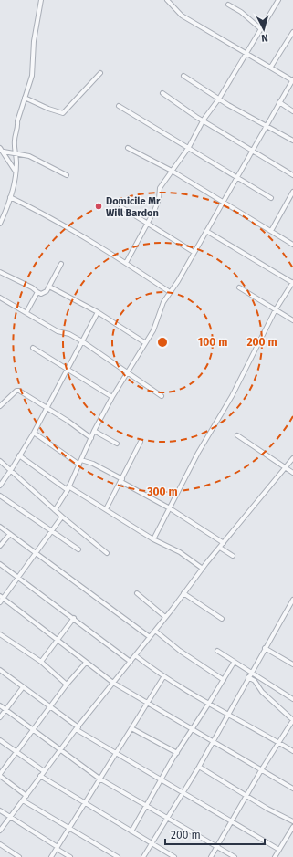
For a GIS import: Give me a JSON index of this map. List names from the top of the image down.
{
  "places": ["Domicile Mr Will Bardon"],
  "scale_bar": "200 m",
  "north": "bottom",
  "rings": ["100 m", "200 m", "300 m"]
}
